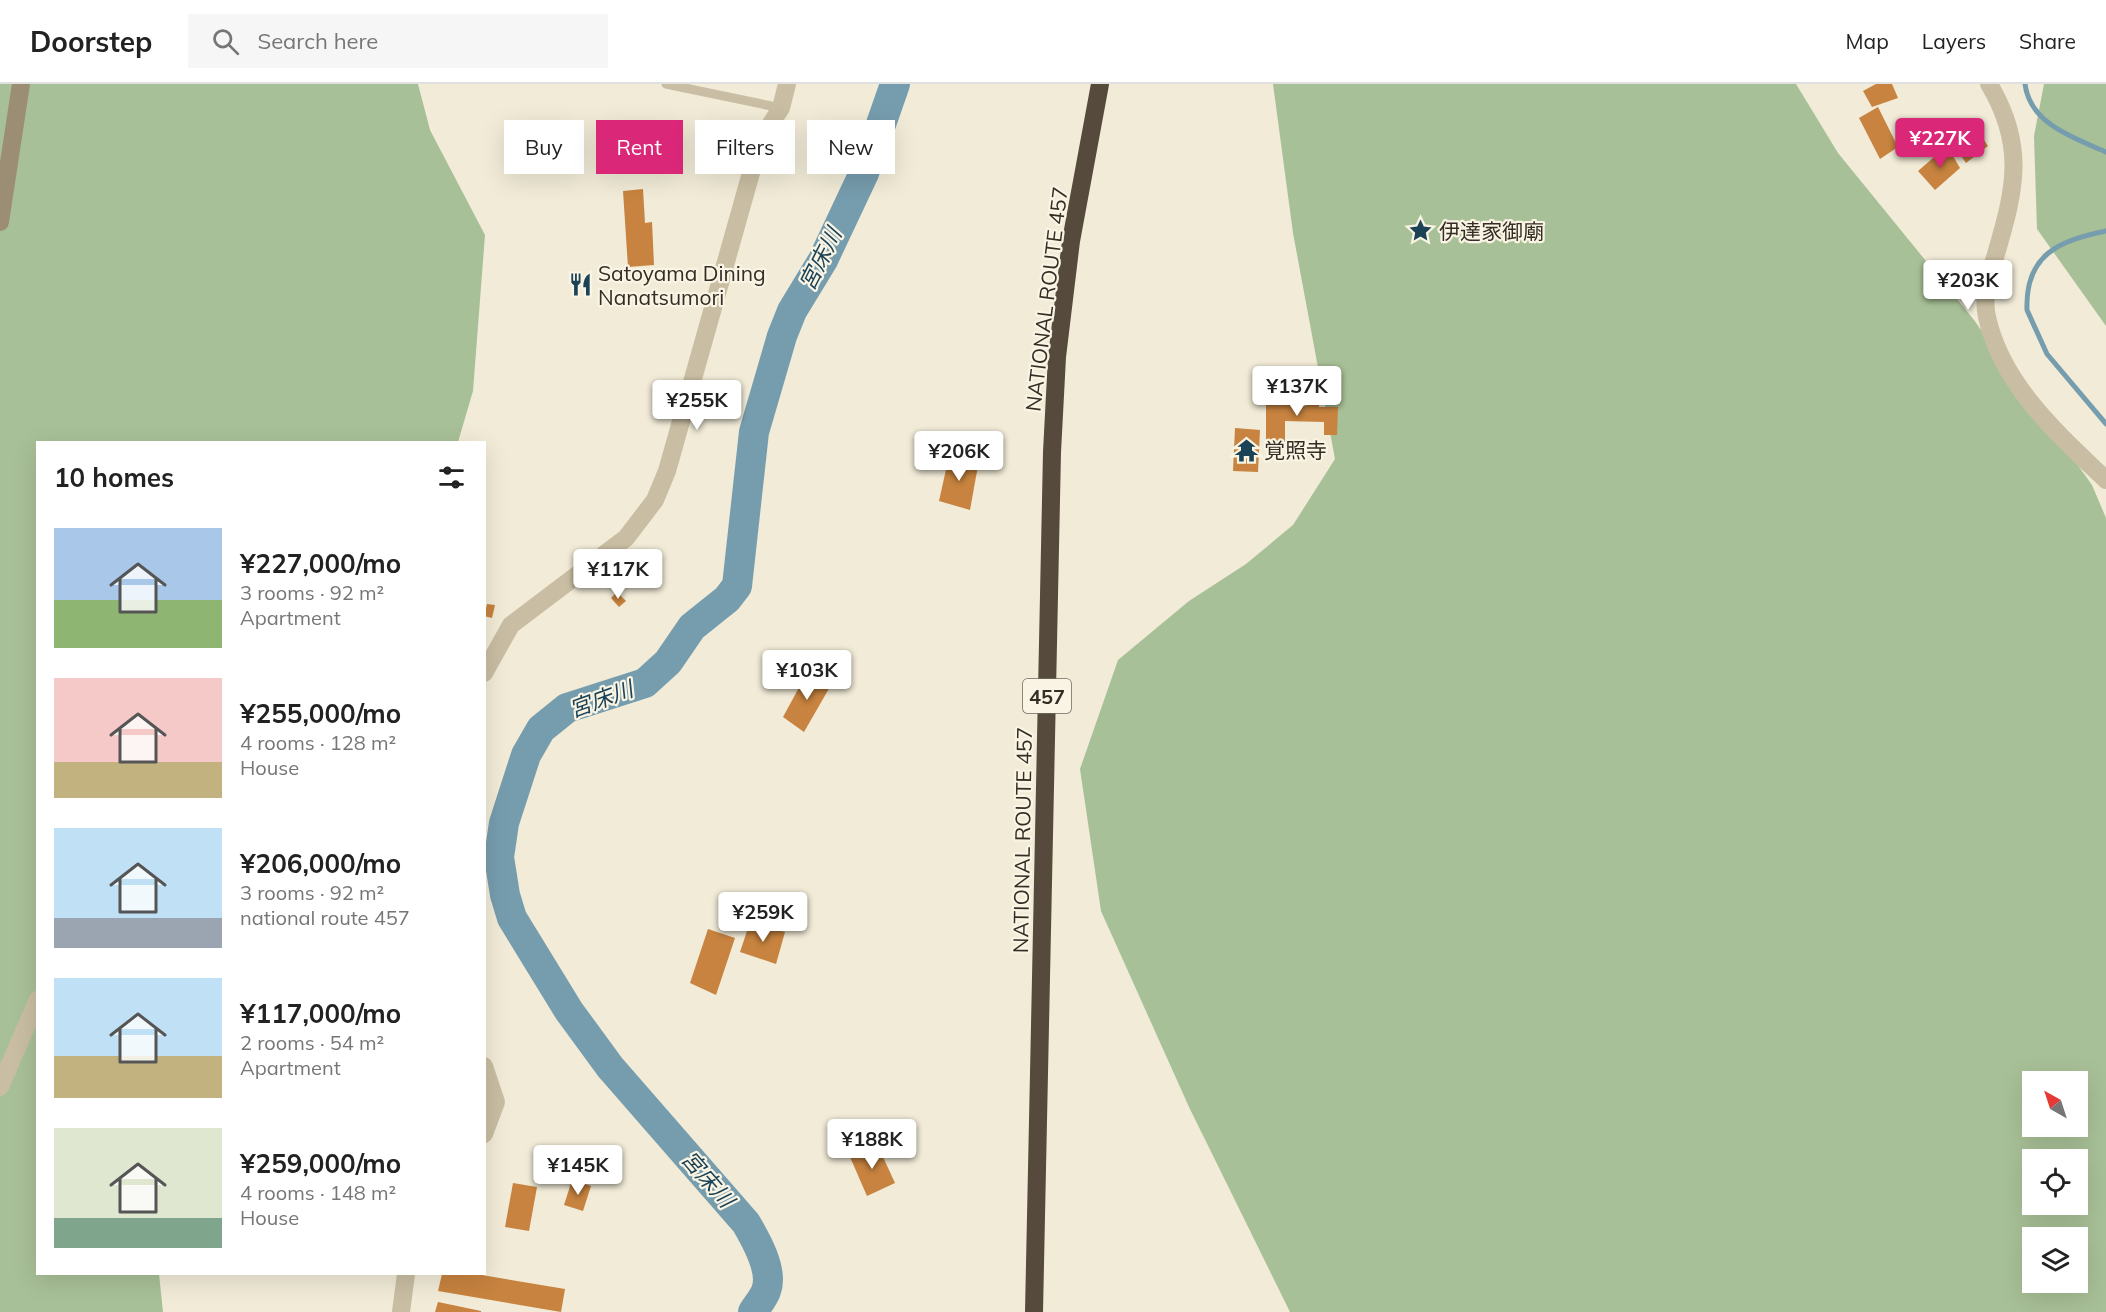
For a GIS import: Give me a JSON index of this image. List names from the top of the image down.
{
  "streets": {
    "highway": ["NATIONAL ROUTE 457", "457"]
  },
  "water": ["宮床川"],
  "places": {
    "place": ["伊達家御廟"],
    "restaurant": ["Satoyama Dining Nanatsumori"],
    "temple": ["覚照寺"]
  },
  "north": "top left",
  "page": {
    "header": "Doorstep",
    "search": "Search here",
    "nav": ["Map", "Layers", "Share"],
    "price": [
      "¥227K",
      "¥203K",
      "¥137K",
      "¥255K",
      "¥206K",
      "¥117K",
      "¥103K",
      "¥259K",
      "¥188K",
      "¥145K"
    ],
    "chip": [
      "Buy",
      "Rent",
      "Filters",
      "New"
    ],
    "heading": "10 homes",
    "list": [
      {
        "name": "¥227,000/mo",
        "note": "3 rooms · 92 m² · Apartment"
      },
      {
        "name": "¥255,000/mo",
        "note": "4 rooms · 128 m² · House"
      },
      {
        "name": "¥206,000/mo",
        "note": "3 rooms · 92 m² · national route 457"
      },
      {
        "name": "¥117,000/mo",
        "note": "2 rooms · 54 m² · Apartment"
      },
      {
        "name": "¥259,000/mo",
        "note": "4 rooms · 148 m² · House"
      }
    ]
  }
}
